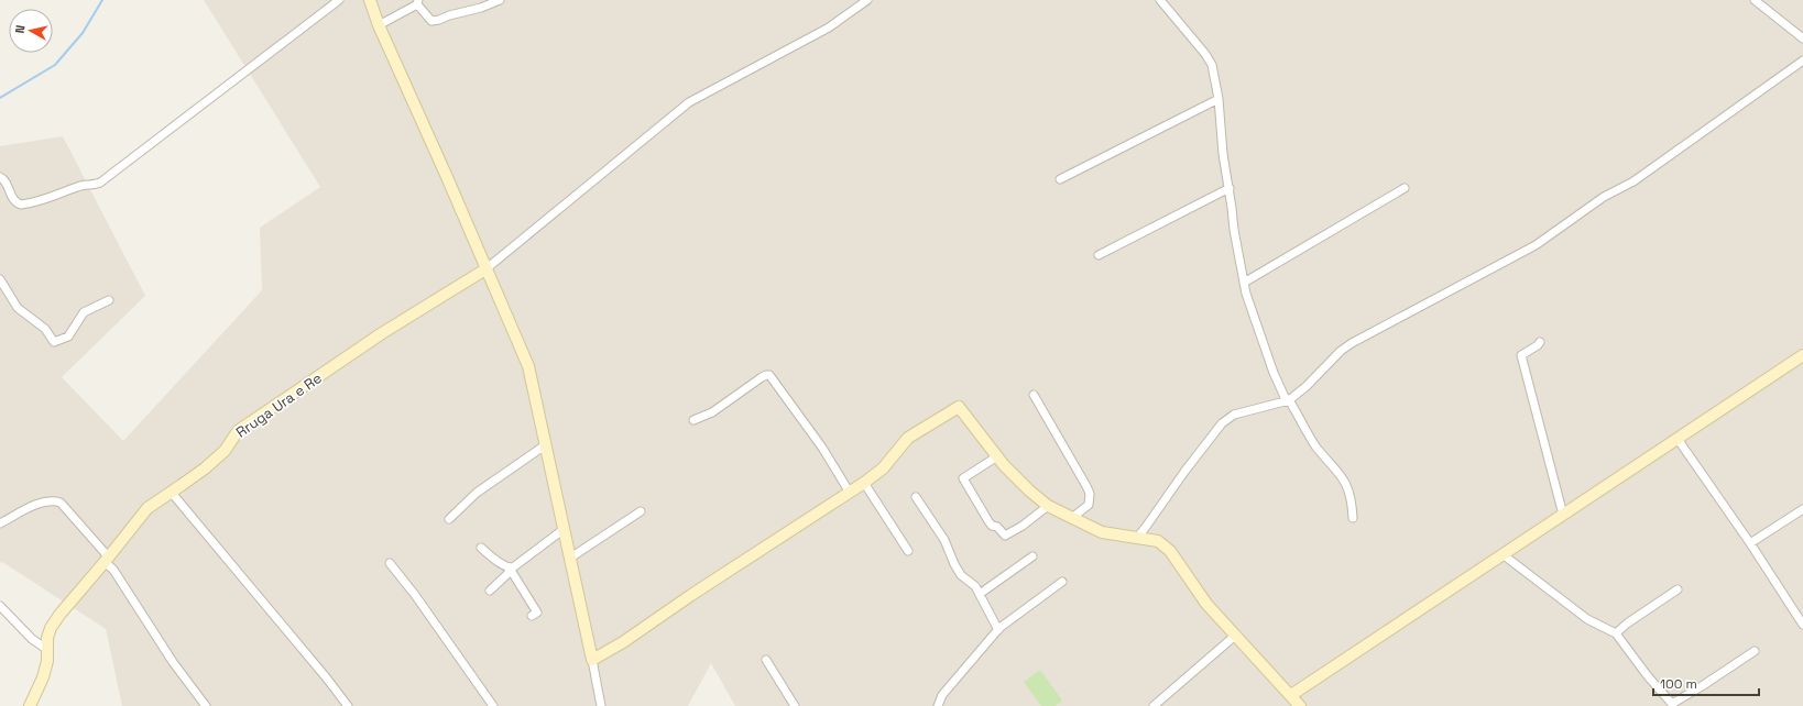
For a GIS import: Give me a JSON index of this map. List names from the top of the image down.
{
  "streets": {
    "street": ["Rruga Ura e Re"]
  },
  "scale_bar": "100 m",
  "north": "left"
}
